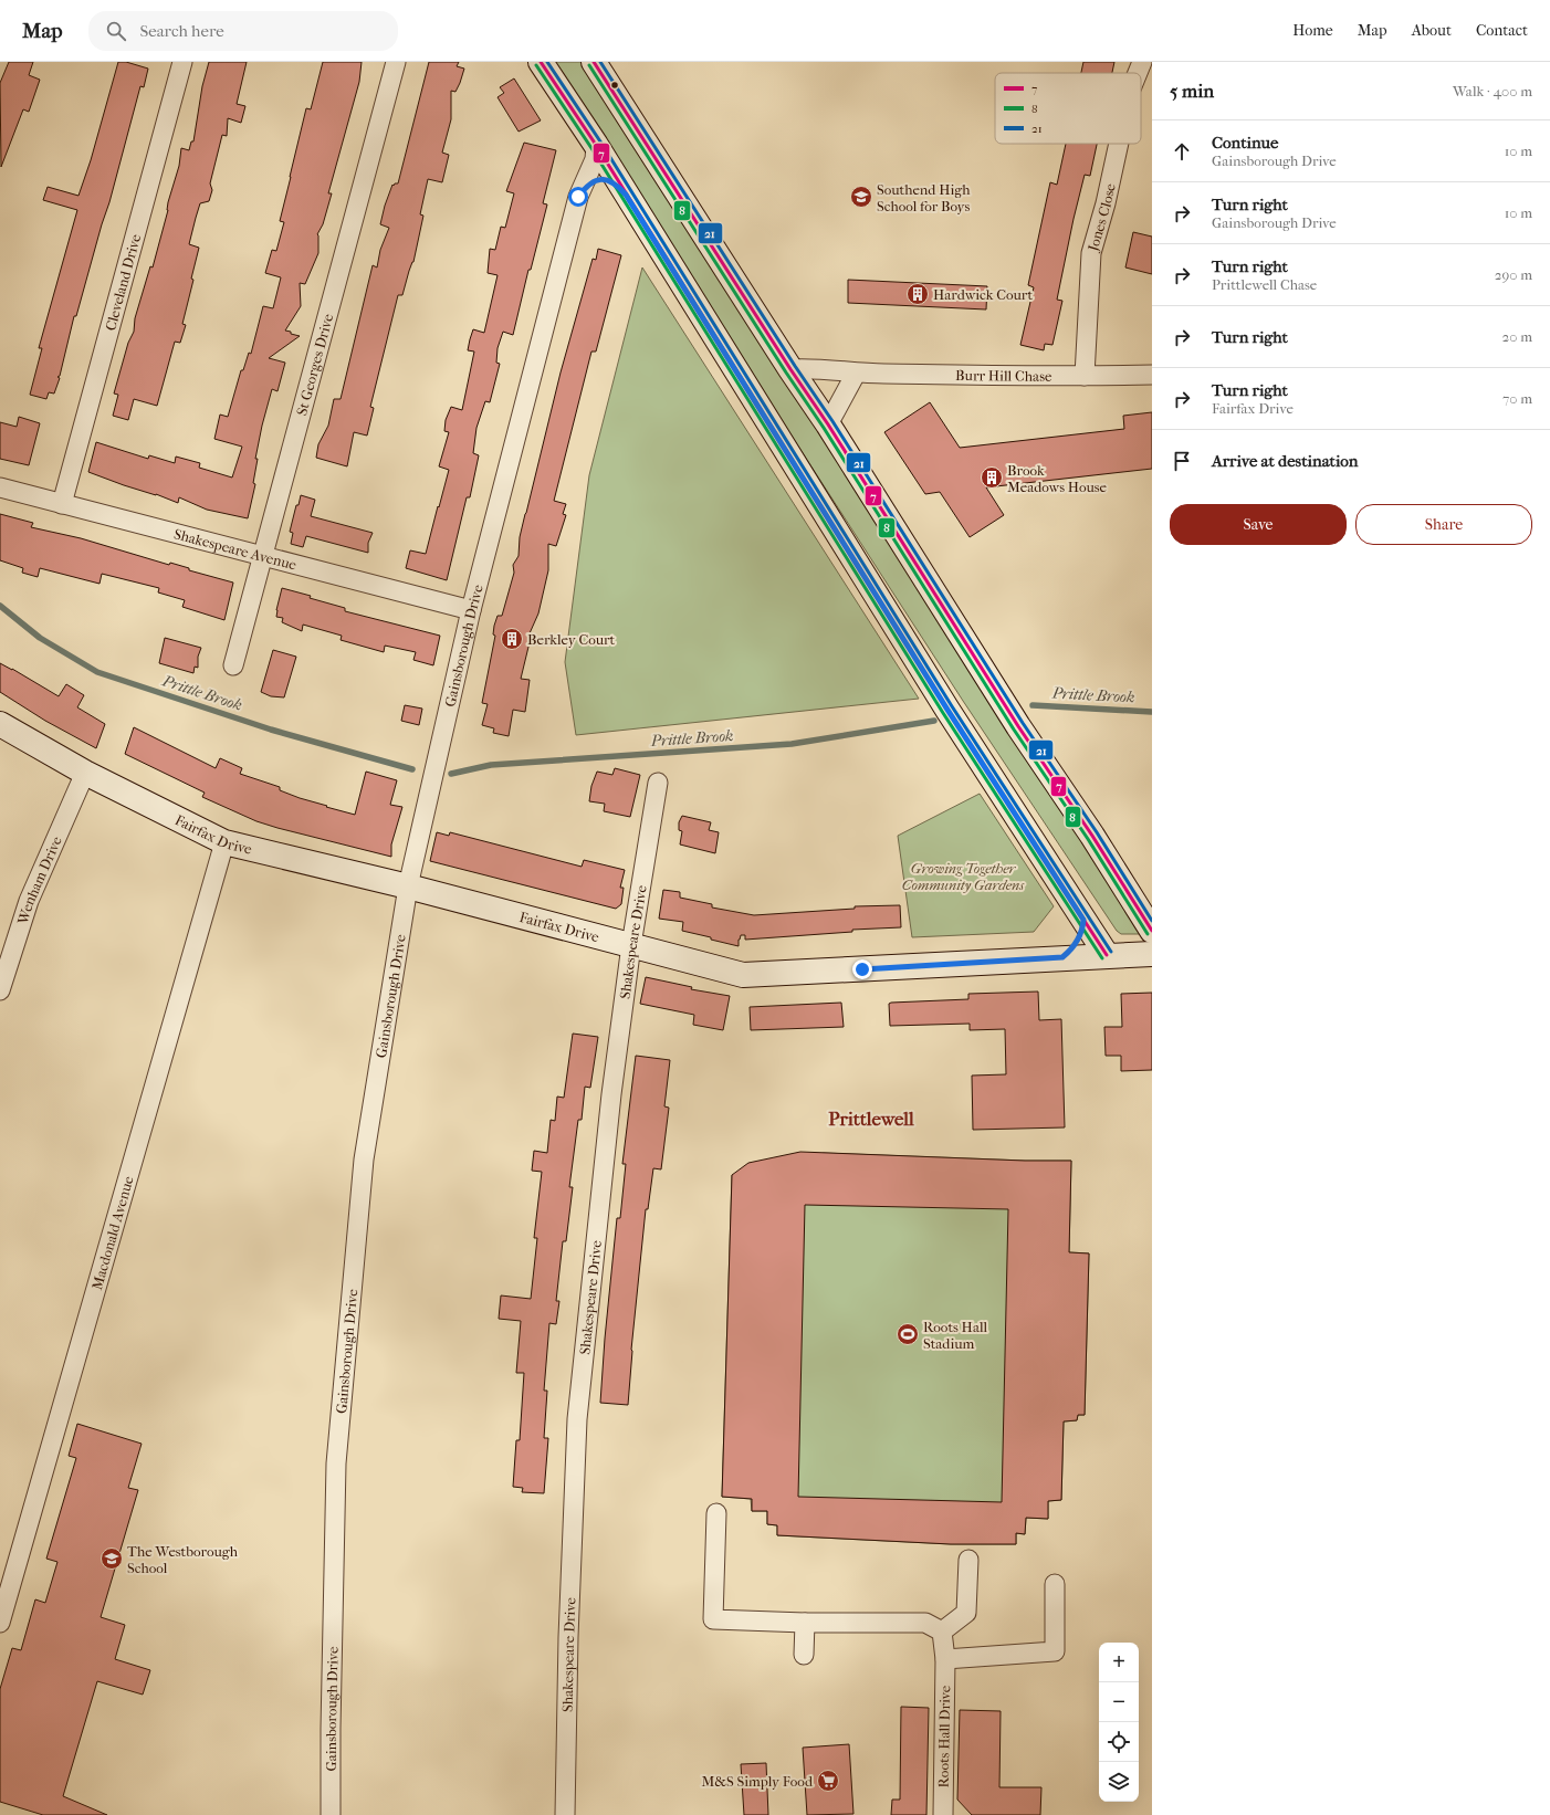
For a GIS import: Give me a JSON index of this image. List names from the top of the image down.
{
  "streets": {
    "street": [
      "Jones Close",
      "Cleveland Drive",
      "St Georges Drive",
      "Burr Hill Chase",
      "Shakespeare Avenue",
      "Gainsborough Drive",
      "Fairfax Drive",
      "Wenham Drive",
      "Shakespeare Drive",
      "Macdonald Avenue",
      "Roots Hall Drive"
    ]
  },
  "crossings": [
    ["Jones Close", "Burr Hill Chase"],
    ["Cleveland Drive", "Shakespeare Avenue"],
    ["St Georges Drive", "Shakespeare Avenue"],
    ["Shakespeare Avenue", "Gainsborough Drive"],
    ["Gainsborough Drive", "Fairfax Drive"],
    ["Fairfax Drive", "Wenham Drive"],
    ["Fairfax Drive", "Shakespeare Drive"],
    ["Fairfax Drive", "Macdonald Avenue"]
  ],
  "districts": ["Prittlewell"],
  "water": ["Prittle Brook"],
  "parks": ["Growing Together Community Gardens"],
  "places": {
    "school or university": ["Southend High School for Boys", "The Westborough School"],
    "building": ["Hardwick Court", "Brook Meadows House", "Berkley Court"],
    "sports": ["Roots Hall Stadium"],
    "supermarket": ["M&S Simply Food"]
  },
  "lines": ["transit line 7", "transit line 21", "transit line 8"],
  "legend": ["7", "8", "21"],
  "page": {
    "header": "Map",
    "search": "Search here",
    "nav": [
      "Home",
      "Map",
      "About",
      "Contact"
    ],
    "heading": ["5 min", "Walk · 400 m"],
    "list": [
      ["Continue", "Gainsborough Drive", "10 m"],
      ["Turn right", "Gainsborough Drive", "10 m"],
      ["Turn right", "Prittlewell Chase", "290 m"],
      ["Turn right", "20 m"],
      ["Turn right", "Fairfax Drive", "70 m"],
      "Arrive at destination"
    ],
    "buttons": ["Save", "Share"],
    "map_buttons": ["+", "−"]
  }
}
